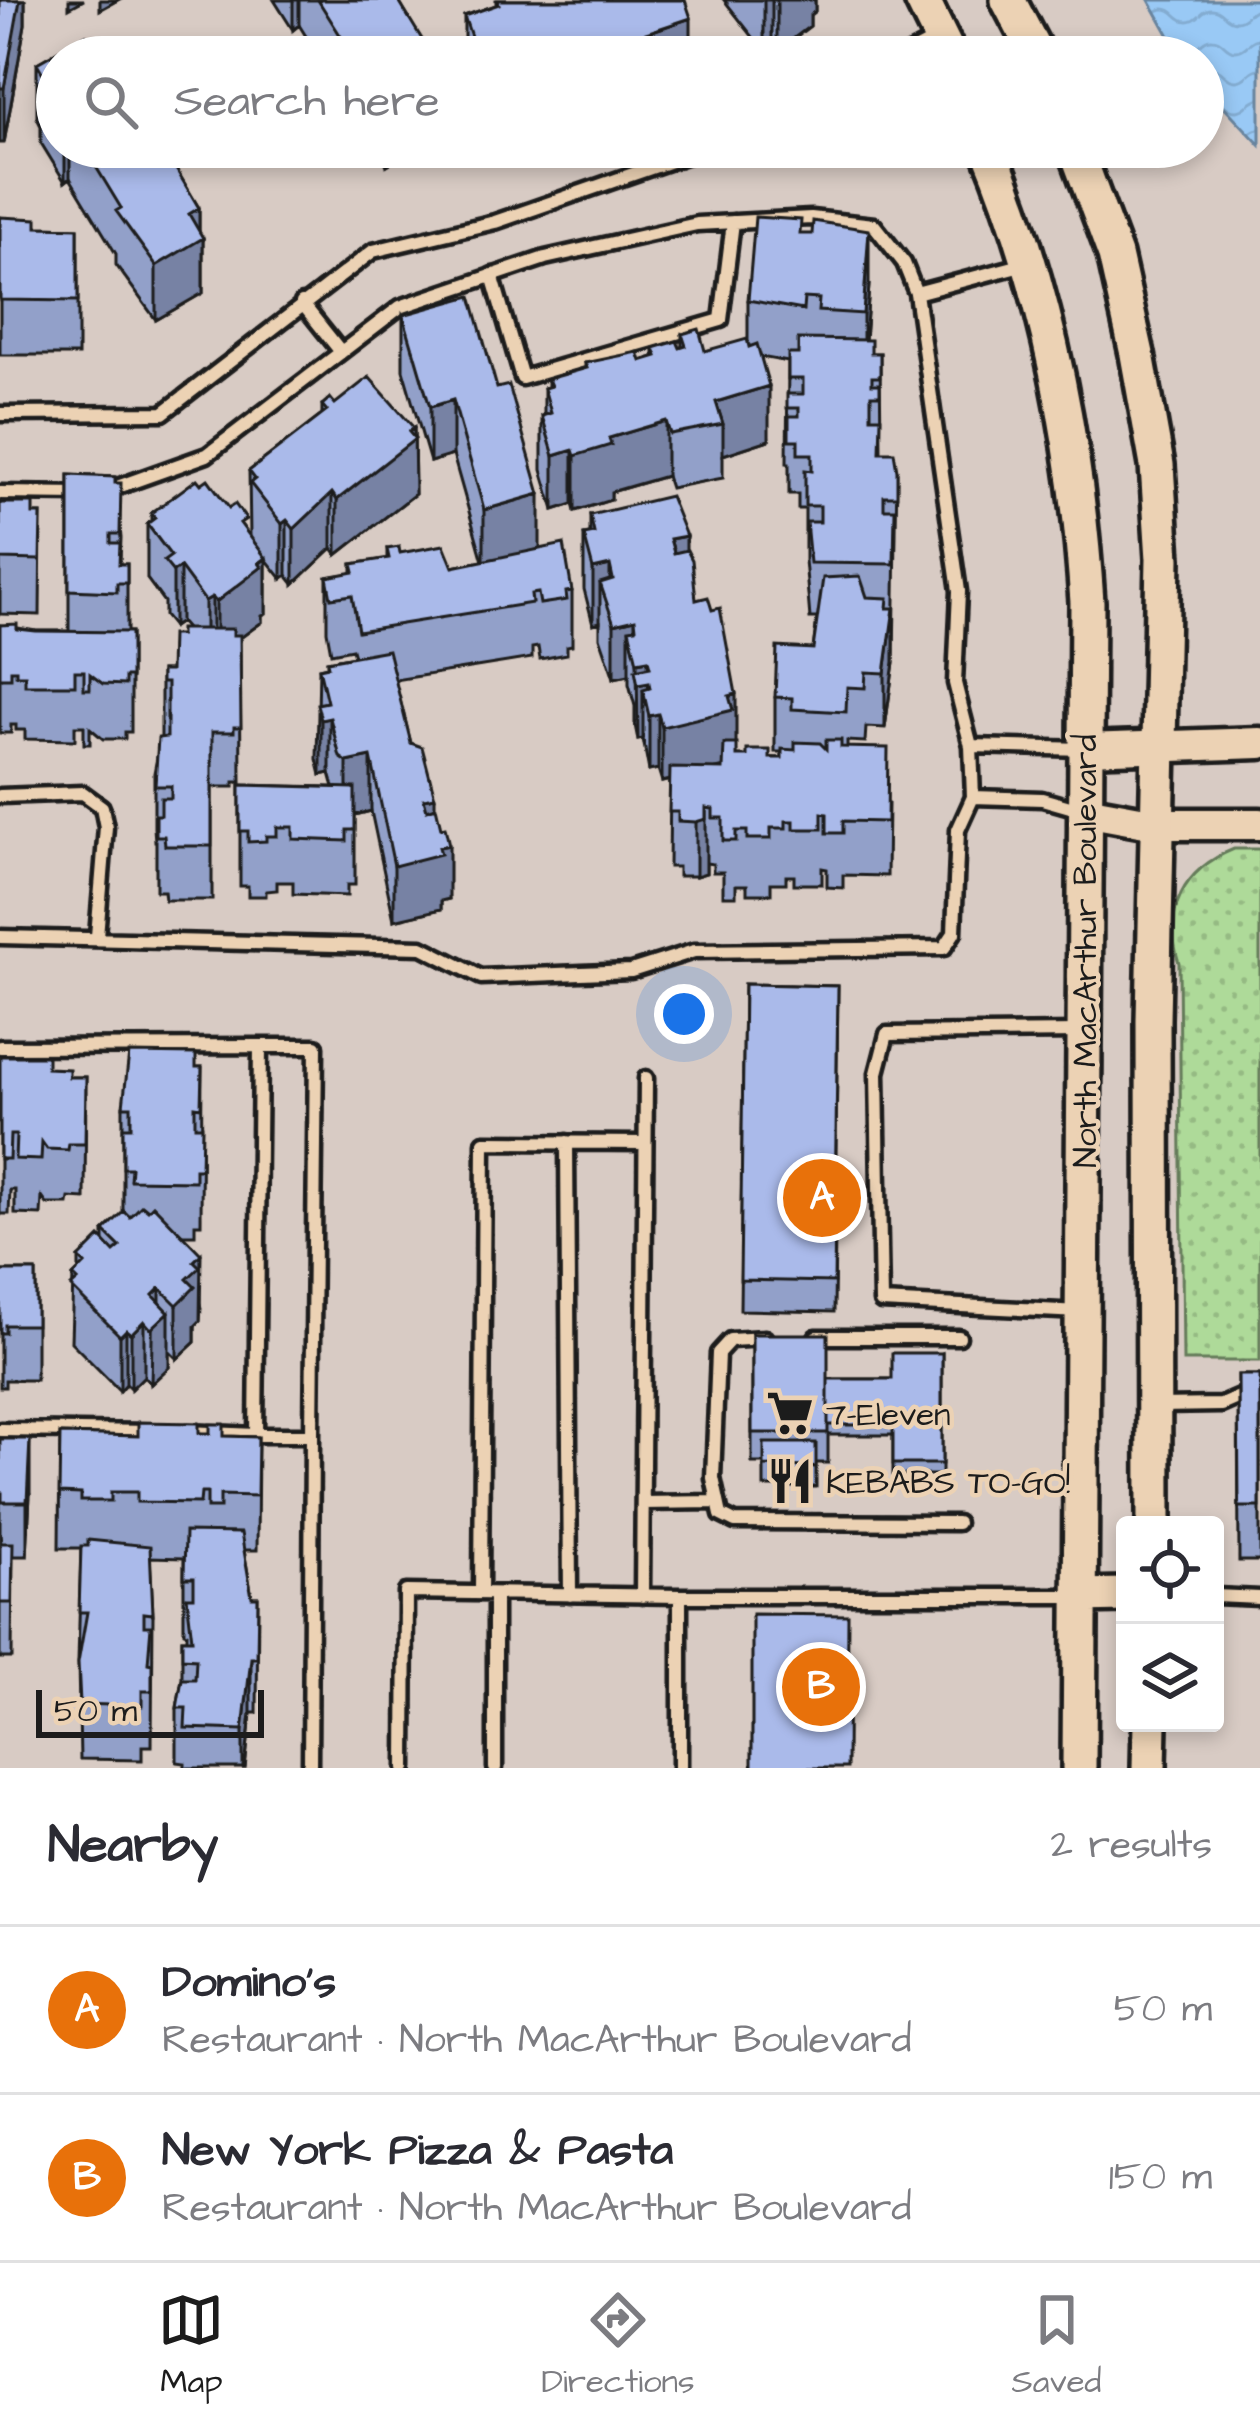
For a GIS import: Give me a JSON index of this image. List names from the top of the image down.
{
  "streets": {
    "main road": ["North MacArthur Boulevard"]
  },
  "places": {
    "supermarket": ["7-Eleven"],
    "restaurant": ["KEBABS TO-GO!"]
  },
  "scale_bar": "50 m",
  "page": {
    "search": "Search here",
    "pins": ["A", "B"],
    "scale": "50 m",
    "heading": ["Nearby", "2 results"],
    "list": [
      {
        "mark": "A",
        "name": "Domino's",
        "note": "Restaurant · North MacArthur Boulevard",
        "value": "50 m"
      },
      {
        "mark": "B",
        "name": "New York Pizza & Pasta",
        "note": "Restaurant · North MacArthur Boulevard",
        "value": "150 m"
      }
    ],
    "nav": ["Map", "Directions", "Saved"]
  }
}
